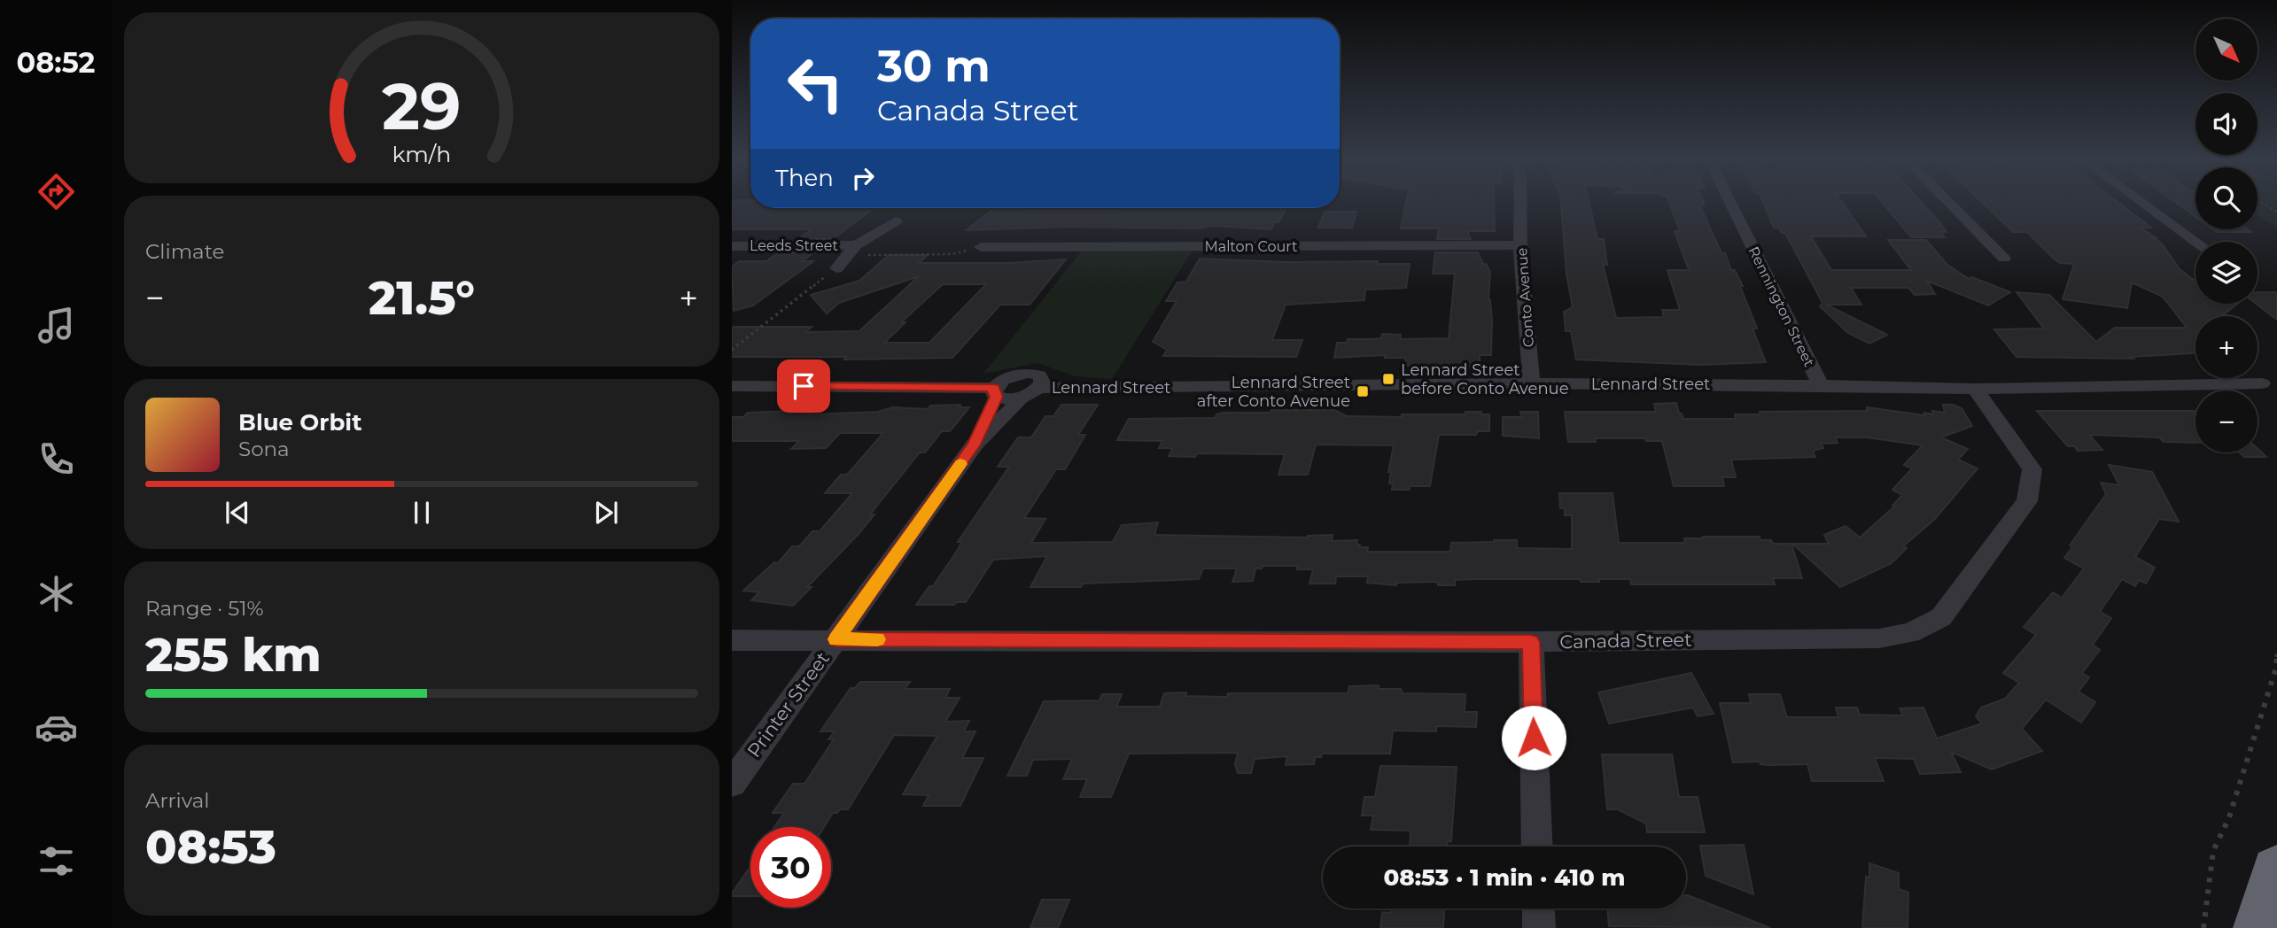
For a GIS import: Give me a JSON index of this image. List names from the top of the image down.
{
  "streets": {
    "street": [
      "Leeds Street",
      "Malton Court",
      "Conto Avenue",
      "Rennington Street",
      "Lennard Street",
      "Canada Street",
      "Printer Street"
    ]
  },
  "crossings": [
    ["Malton Court", "Conto Avenue"],
    ["Conto Avenue", "Lennard Street"],
    ["Rennington Street", "Lennard Street"],
    ["Lennard Street", "Canada Street"],
    ["Canada Street", "Printer Street"]
  ],
  "places": {
    "transit": ["Lennard Street before Conto Avenue", "Lennard Street after Conto Avenue"]
  },
  "north": "bottom right",
  "page": {
    "tabs": "08:52",
    "map_buttons": ["+", "−"],
    "turn": ["30 m", "Canada Street"],
    "then": "Then",
    "tile": [
      "Climate",
      ["Range · 51%", "255 km"],
      ["Arrival", "08:53"]
    ],
    "heat": ["−", "21.5°", "+"],
    "song": ["Blue Orbit", "Sona"],
    "limit": "30",
    "trip": "08:53 · 1 min · 410 m",
    "gauge": ["29", "km/h"]
  }
}
